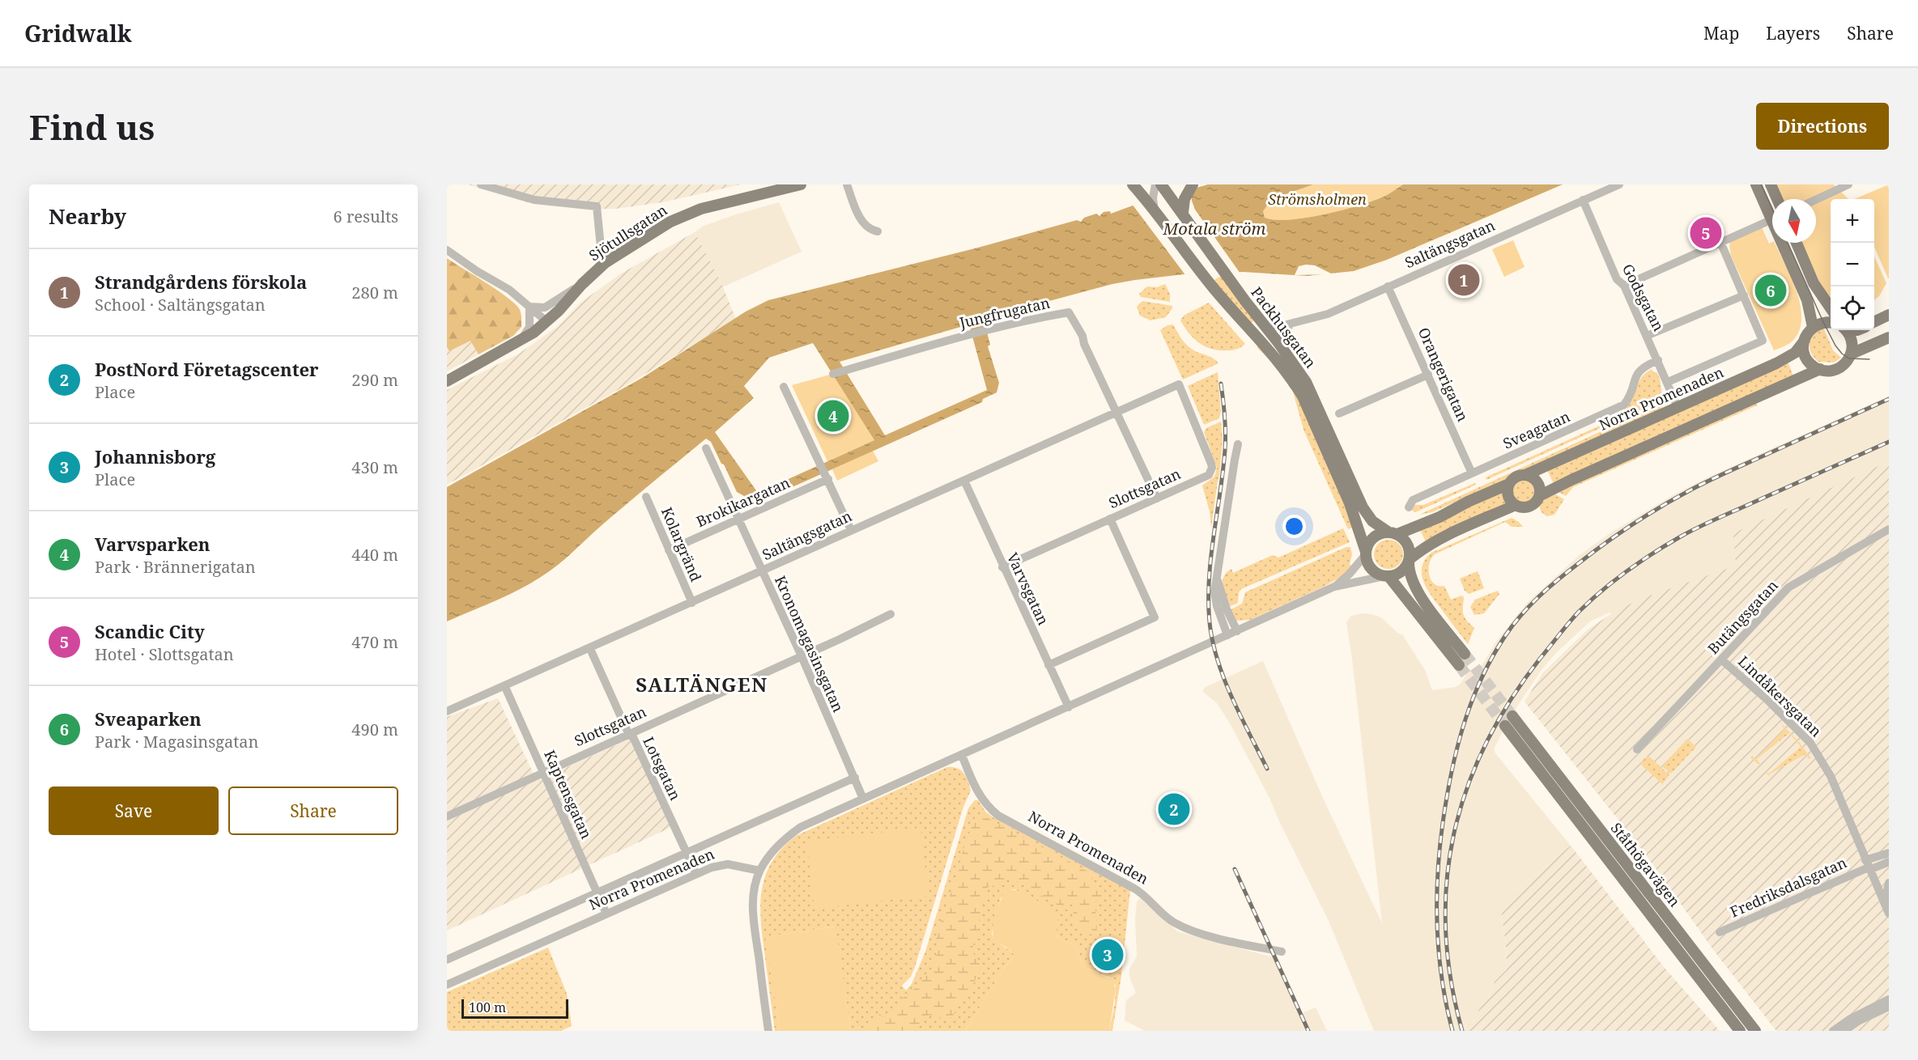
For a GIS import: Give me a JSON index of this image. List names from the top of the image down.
{
  "streets": {
    "main road": [
      "Sjötullsgatan",
      "Packhusgatan",
      "Norra Promenaden",
      "Ståthögavägen"
    ],
    "street": [
      "Saltängsgatan",
      "Godsgatan",
      "Jungfrugatan",
      "Orangerigatan",
      "Sveagatan",
      "Slottsgatan",
      "Brokikargatan",
      "Kolargränd",
      "Varvsgatan",
      "Butängsgatan",
      "Kronomagasinsgatan",
      "Lindåkersgatan",
      "Lotsgatan",
      "Kaptensgatan",
      "Fredriksdalsgatan"
    ]
  },
  "crossings": [
    ["Saltängsgatan", "Godsgatan"],
    ["Saltängsgatan", "Jungfrugatan"],
    ["Saltängsgatan", "Packhusgatan"],
    ["Saltängsgatan", "Orangerigatan"],
    ["Saltängsgatan", "Slottsgatan"],
    ["Saltängsgatan", "Kolargränd"],
    ["Saltängsgatan", "Varvsgatan"],
    ["Saltängsgatan", "Kronomagasinsgatan"],
    ["Saltängsgatan", "Lotsgatan"],
    ["Saltängsgatan", "Kaptensgatan"],
    ["Godsgatan", "Norra Promenaden"],
    ["Godsgatan", "Sveagatan"],
    ["Jungfrugatan", "Slottsgatan"],
    ["Orangerigatan", "Sveagatan"],
    ["Norra Promenaden", "Lotsgatan"],
    ["Norra Promenaden", "Kaptensgatan"],
    ["Slottsgatan", "Varvsgatan"],
    ["Slottsgatan", "Kronomagasinsgatan"],
    ["Slottsgatan", "Lotsgatan"],
    ["Slottsgatan", "Kaptensgatan"],
    ["Brokikargatan", "Kolargränd"],
    ["Brokikargatan", "Kronomagasinsgatan"],
    ["Butängsgatan", "Lindåkersgatan"],
    ["Lindåkersgatan", "Fredriksdalsgatan"]
  ],
  "districts": ["SALTÄNGEN"],
  "water": ["Motala ström"],
  "parks": ["Strömsholmen"],
  "scale_bar": "100 m",
  "north": "bottom",
  "page": {
    "header": "Gridwalk",
    "nav": ["Map", "Layers", "Share"],
    "buttons": [
      "Directions",
      ["Save", "Share"]
    ],
    "title": "Find us",
    "heading": ["Nearby", "6 results"],
    "map_buttons": ["+", "−"],
    "pins": [
      "5",
      "1",
      "6",
      "4",
      "2",
      "3"
    ],
    "list": [
      {
        "mark": "1",
        "name": "Strandgårdens förskola",
        "note": "School · Saltängsgatan",
        "value": "280 m"
      },
      {
        "mark": "2",
        "name": "PostNord Företagscenter",
        "note": "Place",
        "value": "290 m"
      },
      {
        "mark": "3",
        "name": "Johannisborg",
        "note": "Place",
        "value": "430 m"
      },
      {
        "mark": "4",
        "name": "Varvsparken",
        "note": "Park · Brännerigatan",
        "value": "440 m"
      },
      {
        "mark": "5",
        "name": "Scandic City",
        "note": "Hotel · Slottsgatan",
        "value": "470 m"
      },
      {
        "mark": "6",
        "name": "Sveaparken",
        "note": "Park · Magasinsgatan",
        "value": "490 m"
      }
    ],
    "scale": "100 m"
  }
}
